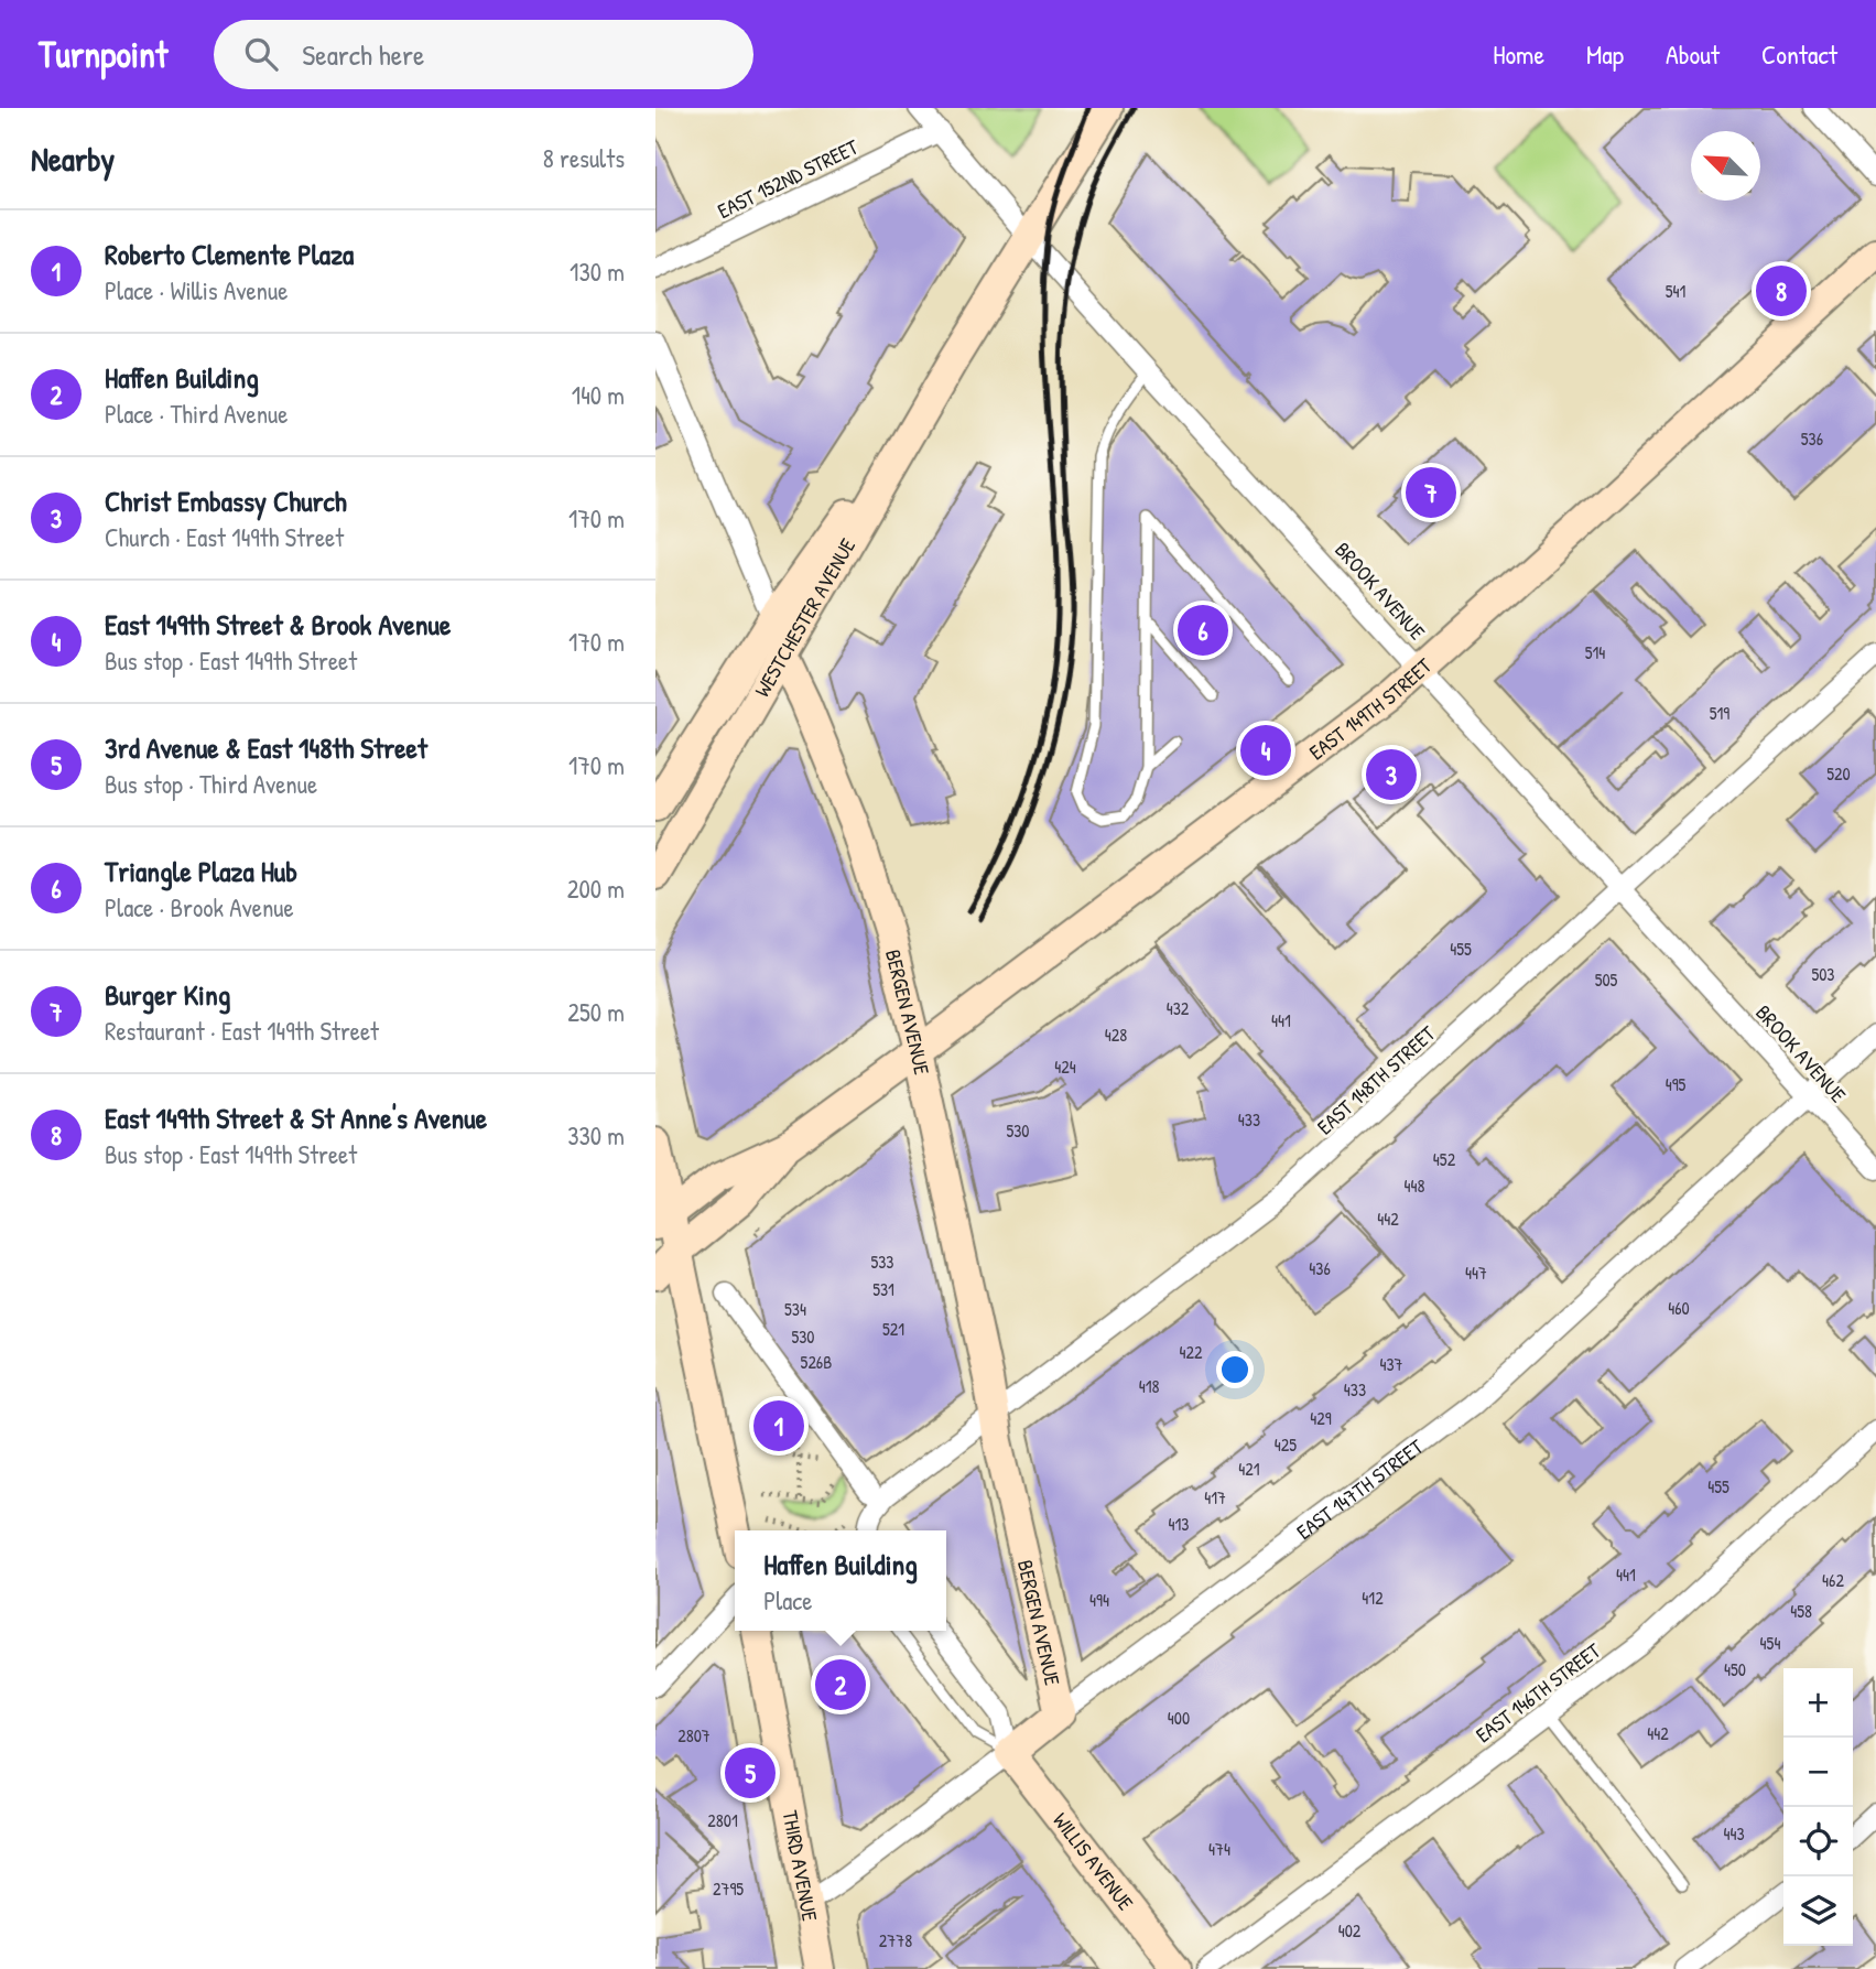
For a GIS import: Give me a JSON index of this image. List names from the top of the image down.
{
  "streets": {
    "main road": [
      "WESTCHESTER AVENUE",
      "EAST 149TH STREET",
      "BERGEN AVENUE",
      "EAST 147TH STREET",
      "WILLIS AVENUE",
      "THIRD AVENUE"
    ],
    "street": [
      "EAST 152ND STREET",
      "BROOK AVENUE",
      "EAST 148TH STREET",
      "EAST 146TH STREET"
    ]
  },
  "crossings": [
    ["EAST 152ND STREET", "BROOK AVENUE"],
    ["BROOK AVENUE", "WESTCHESTER AVENUE"],
    ["BROOK AVENUE", "EAST 149TH STREET"],
    ["BROOK AVENUE", "EAST 148TH STREET"],
    ["BROOK AVENUE", "EAST 147TH STREET"],
    ["WESTCHESTER AVENUE", "BERGEN AVENUE"],
    ["EAST 149TH STREET", "BERGEN AVENUE"],
    ["BERGEN AVENUE", "EAST 148TH STREET"],
    ["BERGEN AVENUE", "EAST 147TH STREET"],
    ["EAST 147TH STREET", "WILLIS AVENUE"],
    ["EAST 147TH STREET", "THIRD AVENUE"]
  ],
  "house_numbers": [
    "541",
    "536",
    "514",
    "519",
    "520",
    "455",
    "503",
    "505",
    "432",
    "441",
    "428",
    "424",
    "495",
    "433",
    "530",
    "452",
    "448",
    "442",
    "533",
    "436",
    "447",
    "531",
    "460",
    "534",
    "521",
    "530",
    "422",
    "526B",
    "437",
    "418",
    "433",
    "429",
    "425",
    "421",
    "455",
    "417",
    "413",
    "441",
    "462",
    "412",
    "494",
    "458",
    "454",
    "450",
    "400",
    "442",
    "2807",
    "2801",
    "443",
    "474",
    "2795",
    "402",
    "2778"
  ],
  "north": "top left",
  "page": {
    "header": "Turnpoint",
    "search": "Search here",
    "nav": [
      "Home",
      "Map",
      "About",
      "Contact"
    ],
    "heading": ["Nearby", "8 results"],
    "list": [
      {
        "mark": "1",
        "name": "Roberto Clemente Plaza",
        "note": "Place · Willis Avenue",
        "value": "130 m"
      },
      {
        "mark": "2",
        "name": "Haffen Building",
        "note": "Place · Third Avenue",
        "value": "140 m"
      },
      {
        "mark": "3",
        "name": "Christ Embassy Church",
        "note": "Church · East 149th Street",
        "value": "170 m"
      },
      {
        "mark": "4",
        "name": "East 149th Street & Brook Avenue",
        "note": "Bus stop · East 149th Street",
        "value": "170 m"
      },
      {
        "mark": "5",
        "name": "3rd Avenue & East 148th Street",
        "note": "Bus stop · Third Avenue",
        "value": "170 m"
      },
      {
        "mark": "6",
        "name": "Triangle Plaza Hub",
        "note": "Place · Brook Avenue",
        "value": "200 m"
      },
      {
        "mark": "7",
        "name": "Burger King",
        "note": "Restaurant · East 149th Street",
        "value": "250 m"
      },
      {
        "mark": "8",
        "name": "East 149th Street & St Anne's Avenue",
        "note": "Bus stop · East 149th Street",
        "value": "330 m"
      }
    ],
    "pins": [
      "8",
      "7",
      "6",
      "4",
      "3",
      "1",
      "2",
      "5"
    ],
    "popup": ["Haffen Building", "Place"],
    "map_buttons": ["+", "−"]
  }
}
